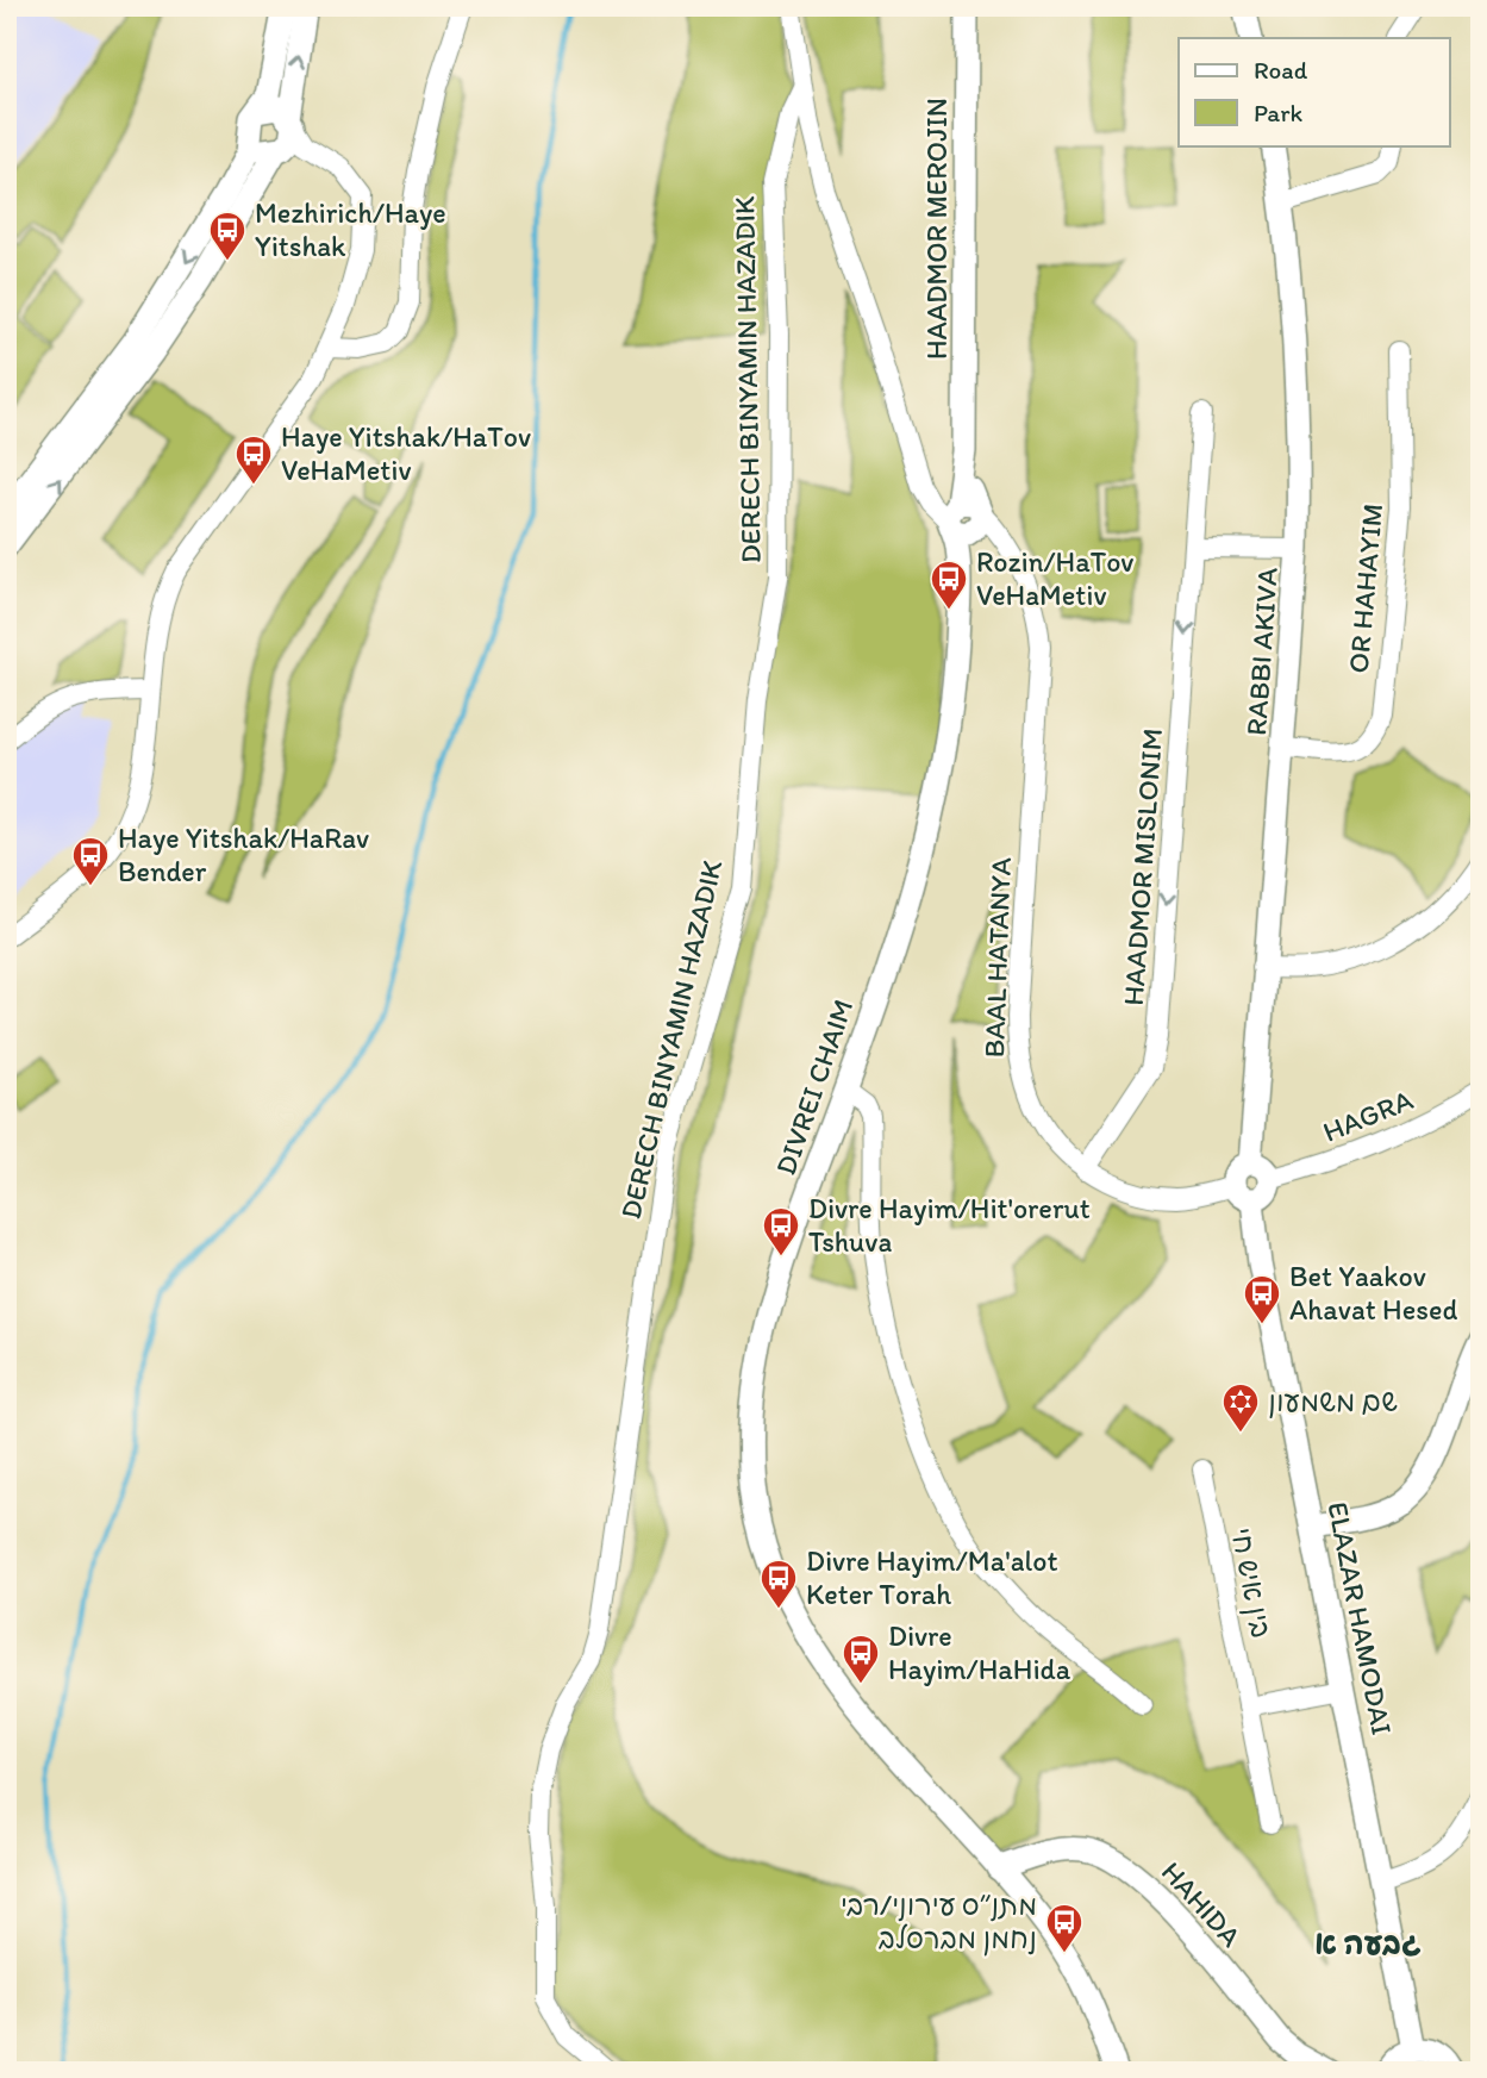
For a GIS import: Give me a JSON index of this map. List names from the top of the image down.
{
  "streets": {
    "street": [
      "HAADMOR MEROJIN",
      "DERECH BINYAMIN HAZADIK",
      "OR HAHAYIM",
      "RABBI AKIVA",
      "HAADMOR MISLONIM",
      "BAAL HATANYA",
      "DIVREI CHAIM",
      "HAGRA",
      "בין איש חי",
      "ELAZAR HAMODAI",
      "HAHIDA"
    ]
  },
  "crossings": [
    ["HAADMOR MEROJIN", "BAAL HATANYA"],
    ["HAADMOR MEROJIN", "DIVREI CHAIM"],
    ["DERECH BINYAMIN HAZADIK", "BAAL HATANYA"],
    ["OR HAHAYIM", "RABBI AKIVA"],
    ["RABBI AKIVA", "BAAL HATANYA"],
    ["RABBI AKIVA", "HAGRA"],
    ["RABBI AKIVA", "ELAZAR HAMODAI"],
    ["HAADMOR MISLONIM", "BAAL HATANYA"],
    ["BAAL HATANYA", "DIVREI CHAIM"],
    ["BAAL HATANYA", "HAGRA"],
    ["BAAL HATANYA", "ELAZAR HAMODAI"],
    ["DIVREI CHAIM", "HAHIDA"],
    ["HAGRA", "ELAZAR HAMODAI"]
  ],
  "one_way": ["HAADMOR MISLONIM"],
  "districts": ["גבעה א"],
  "places": {
    "bus stop": [
      "Mezhirich/Haye Yitshak",
      "Haye Yitshak/HaTov VeHaMetiv",
      "Rozin/HaTov VeHaMetiv",
      "Haye Yitshak/HaRav Bender",
      "Divre Hayim/Hit'orerut Tshuva",
      "Bet Yaakov Ahavat Hesed",
      "Divre Hayim/Ma'alot Keter Torah",
      "Divre Hayim/HaHida",
      "מתנ״ס עירוני/רבי נחמן מברסלב"
    ],
    "synagogue": ["שם משמעון"]
  },
  "legend": ["Road", "Park"]
}
